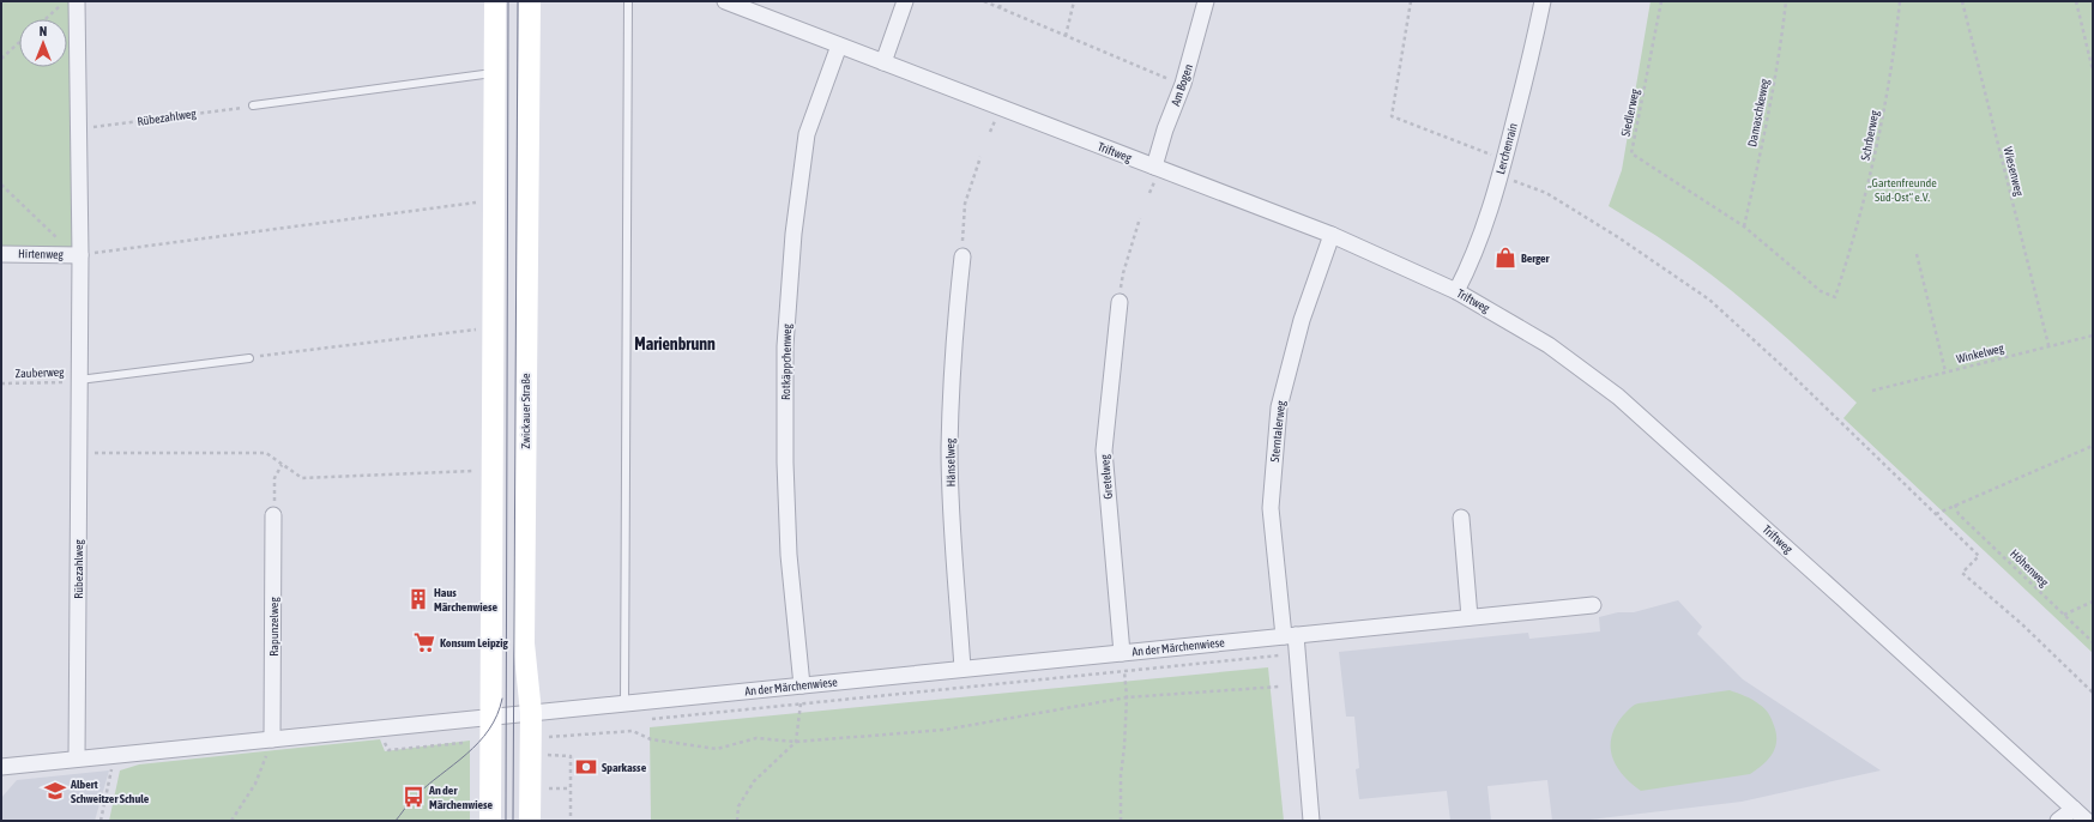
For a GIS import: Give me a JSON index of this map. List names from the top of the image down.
{
  "streets": {
    "main road": ["Zwickauer Straße"],
    "street": [
      "Am Bogen",
      "Rübezahlweg",
      "Lerchenrain",
      "Triftweg",
      "Hirtenweg",
      "Rotkäppchenweg",
      "Sterntalerweg",
      "Hänselweg",
      "Gretelweg",
      "Rapunzelweg",
      "An der Märchenwiese"
    ],
    "path": [
      "Siedlerweg",
      "Damaschkeweg",
      "Schrberweg",
      "Wiesenweg",
      "Winkelweg",
      "Zauberweg",
      "Höhenweg"
    ]
  },
  "crossings": [
    ["Am Bogen", "Triftweg"],
    ["Siedlerweg", "Damaschkeweg"],
    ["Siedlerweg", "Schrberweg"],
    ["Damaschkeweg", "Schrberweg"],
    ["Rübezahlweg", "Hirtenweg"],
    ["Rübezahlweg", "Zauberweg"],
    ["Rübezahlweg", "An der Märchenwiese"],
    ["Lerchenrain", "Triftweg"],
    ["Triftweg", "Rotkäppchenweg"],
    ["Triftweg", "Sterntalerweg"],
    ["Wiesenweg", "Winkelweg"],
    ["Rotkäppchenweg", "An der Märchenwiese"],
    ["Zwickauer Straße", "An der Märchenwiese"],
    ["Sterntalerweg", "An der Märchenwiese"],
    ["Hänselweg", "An der Märchenwiese"],
    ["Gretelweg", "An der Märchenwiese"],
    ["Rapunzelweg", "An der Märchenwiese"]
  ],
  "districts": ["Marienbrunn"],
  "parks": ["„Gartenfreunde Süd-Ost“ e.V."],
  "places": {
    "shop": ["Berger"],
    "building": ["Haus Märchenwiese"],
    "supermarket": ["Konsum Leipzig"],
    "bank": ["Sparkasse"],
    "school or university": ["Albert Schweitzer Schule"],
    "bus stop": ["An der Märchenwiese"]
  },
  "north": "top"
}
